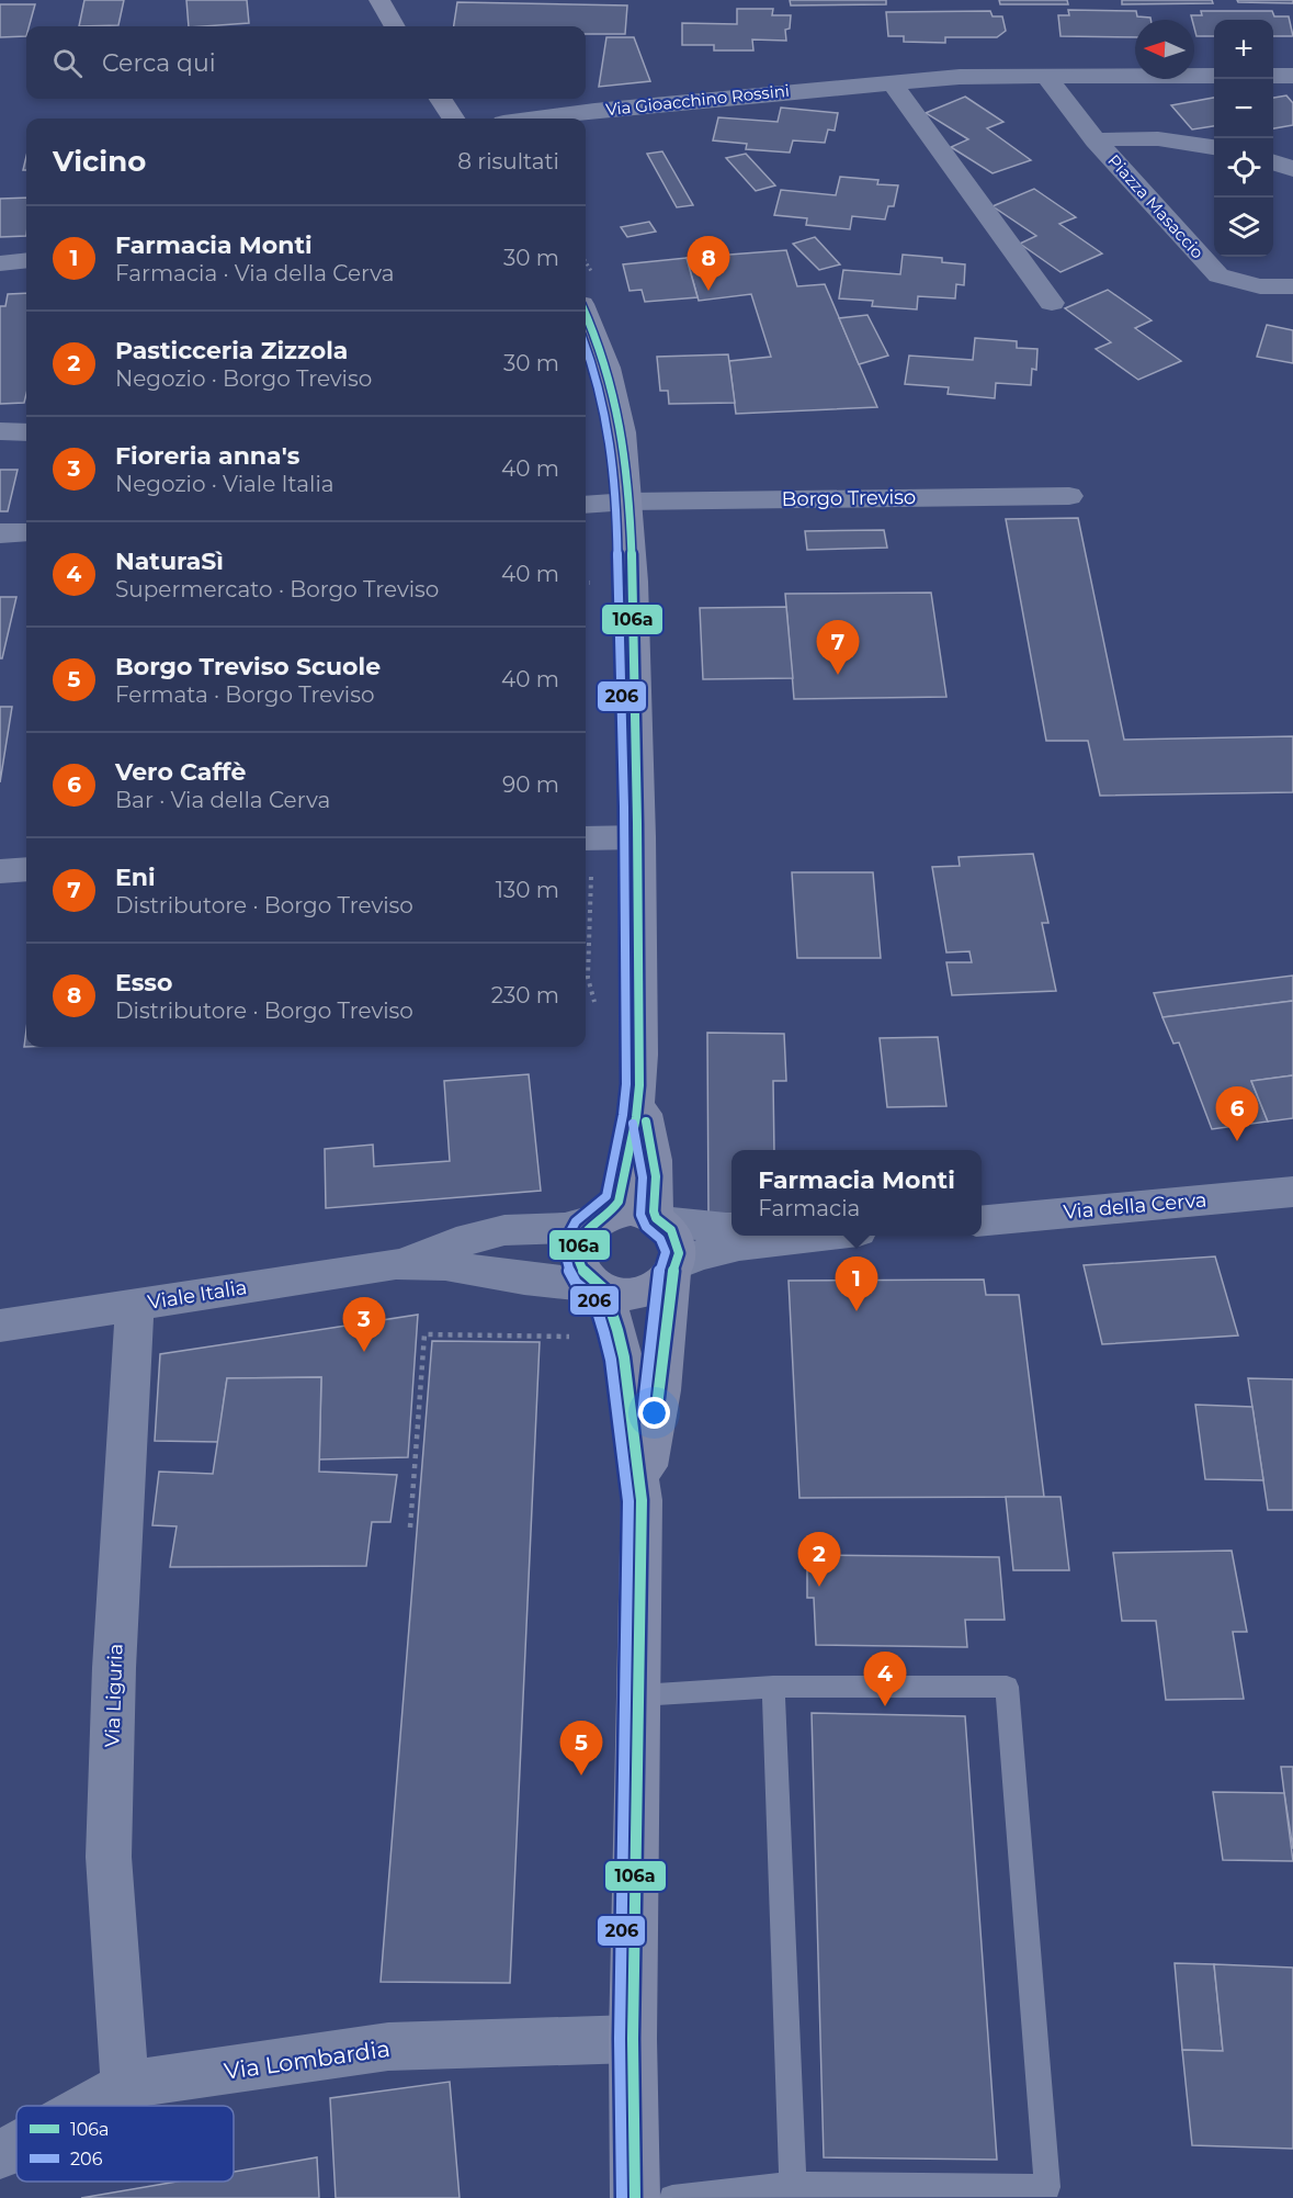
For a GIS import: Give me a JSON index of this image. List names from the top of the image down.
{
  "streets": {
    "street": [
      "Via Gioacchino Rossini",
      "Piazza Masaccio",
      "Borgo Treviso",
      "Via della Cerva",
      "Viale Italia",
      "Via Liguria",
      "Via Lombardia"
    ]
  },
  "crossings": [
    ["Via Gioacchino Rossini", "Piazza Masaccio"],
    ["Viale Italia", "Via Liguria"],
    ["Via Liguria", "Via Lombardia"]
  ],
  "lines": ["transit line 106a", "transit line 206"],
  "legend": ["106a", "206"],
  "north": "left",
  "page": {
    "map_buttons": ["+", "−"],
    "search": "Cerca qui",
    "heading": ["Vicino", "8 risultati"],
    "list": [
      {
        "mark": "1",
        "name": "Farmacia Monti",
        "note": "Farmacia · Via della Cerva",
        "value": "30 m"
      },
      {
        "mark": "2",
        "name": "Pasticceria Zizzola",
        "note": "Negozio · Borgo Treviso",
        "value": "30 m"
      },
      {
        "mark": "3",
        "name": "Fioreria anna's",
        "note": "Negozio · Viale Italia",
        "value": "40 m"
      },
      {
        "mark": "4",
        "name": "NaturaSì",
        "note": "Supermercato · Borgo Treviso",
        "value": "40 m"
      },
      {
        "mark": "5",
        "name": "Borgo Treviso Scuole",
        "note": "Fermata · Borgo Treviso",
        "value": "40 m"
      },
      {
        "mark": "6",
        "name": "Vero Caffè",
        "note": "Bar · Via della Cerva",
        "value": "90 m"
      },
      {
        "mark": "7",
        "name": "Eni",
        "note": "Distributore · Borgo Treviso",
        "value": "130 m"
      },
      {
        "mark": "8",
        "name": "Esso",
        "note": "Distributore · Borgo Treviso",
        "value": "230 m"
      }
    ],
    "pins": [
      "8",
      "7",
      "6",
      "1",
      "3",
      "2",
      "4",
      "5"
    ],
    "popup": ["Farmacia Monti", "Farmacia"]
  }
}
